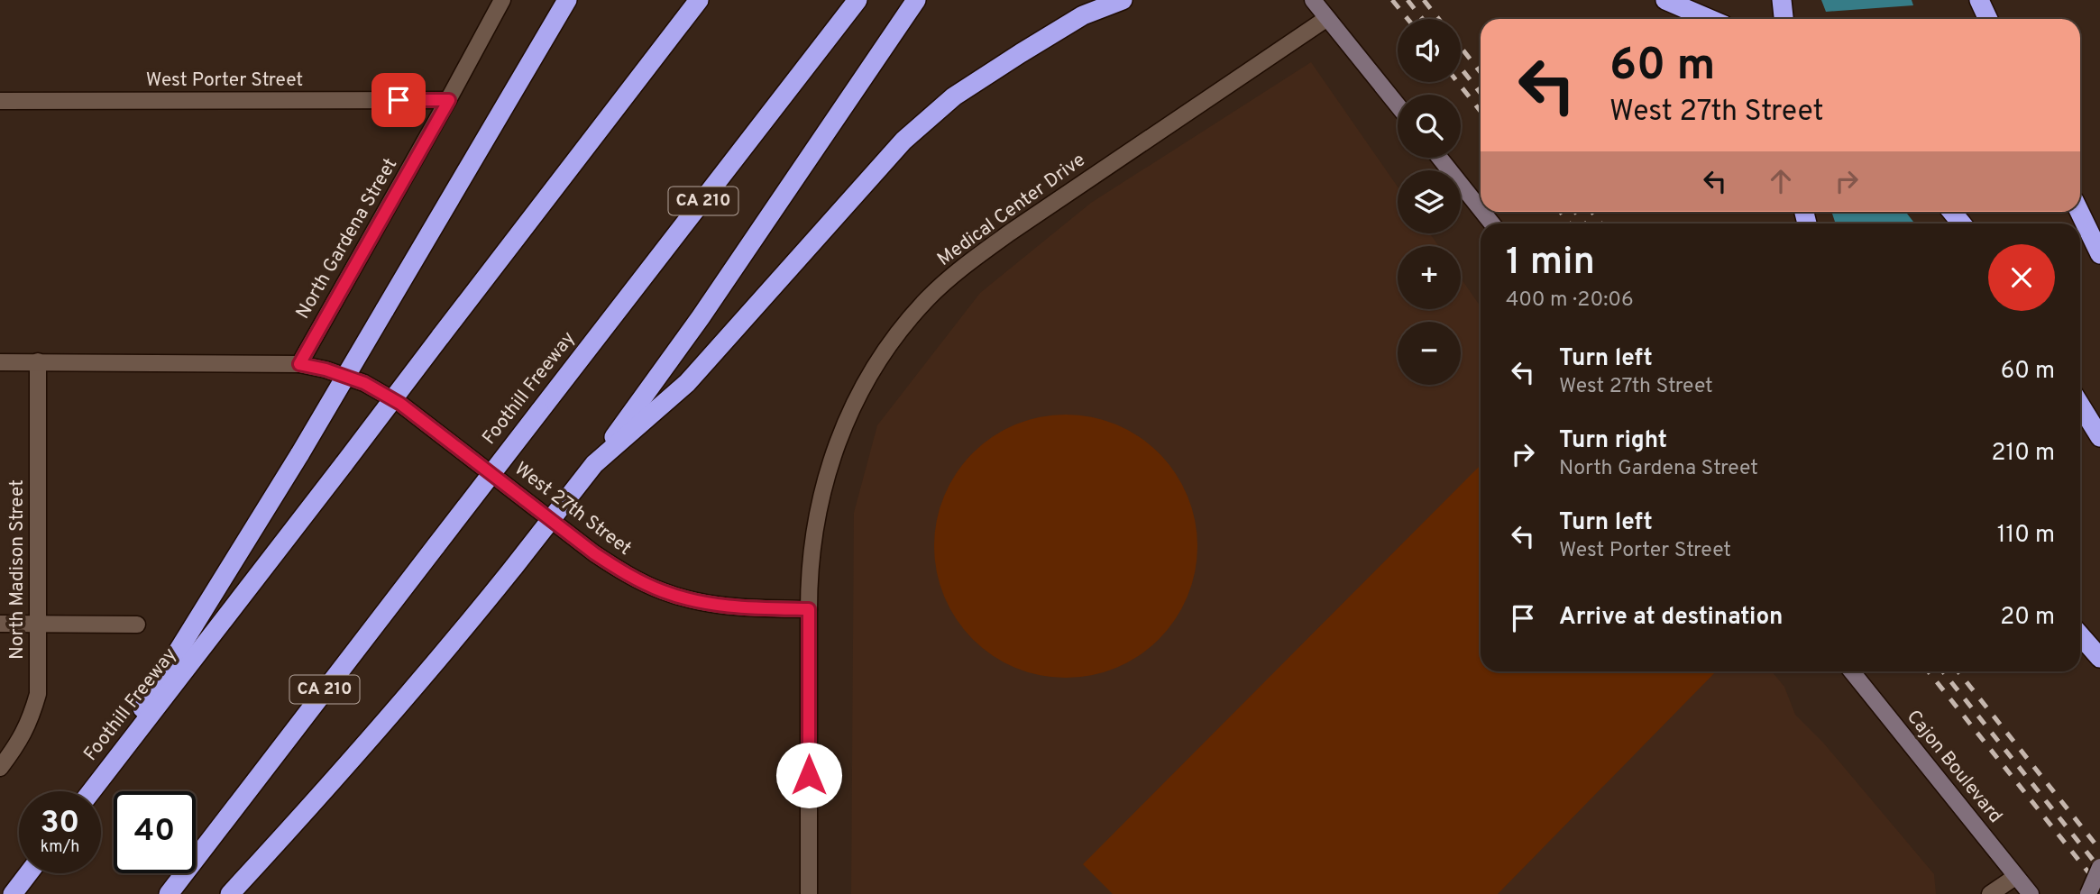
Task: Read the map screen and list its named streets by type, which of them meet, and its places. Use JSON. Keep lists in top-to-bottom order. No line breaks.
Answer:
{"streets":{"highway":["CA 210","Foothill Freeway"],"main road":["Cajon Boulevard"],"street":["West Porter Street","Medical Center Drive","North Gardena Street","West 27th Street","North Madison Street"]},"crossings":[["West Porter Street","North Gardena Street"],["Medical Center Drive","West 27th Street"],["North Gardena Street","West 27th Street"],["West 27th Street","North Madison Street"]],"page":{"map_buttons":["+","−"],"turn":["60 m","West 27th Street"],"heading":["1 min","400 m · 20:06"],"list":[{"name":"Turn left","note":"West 27th Street","value":"60 m"},{"name":"Turn right","note":"North Gardena Street","value":"210 m"},{"name":"Turn left","note":"West Porter Street","value":"110 m"},{"name":"Arrive at destination","value":"20 m"}],"speed":"30 km/h","limit":"40"}}
